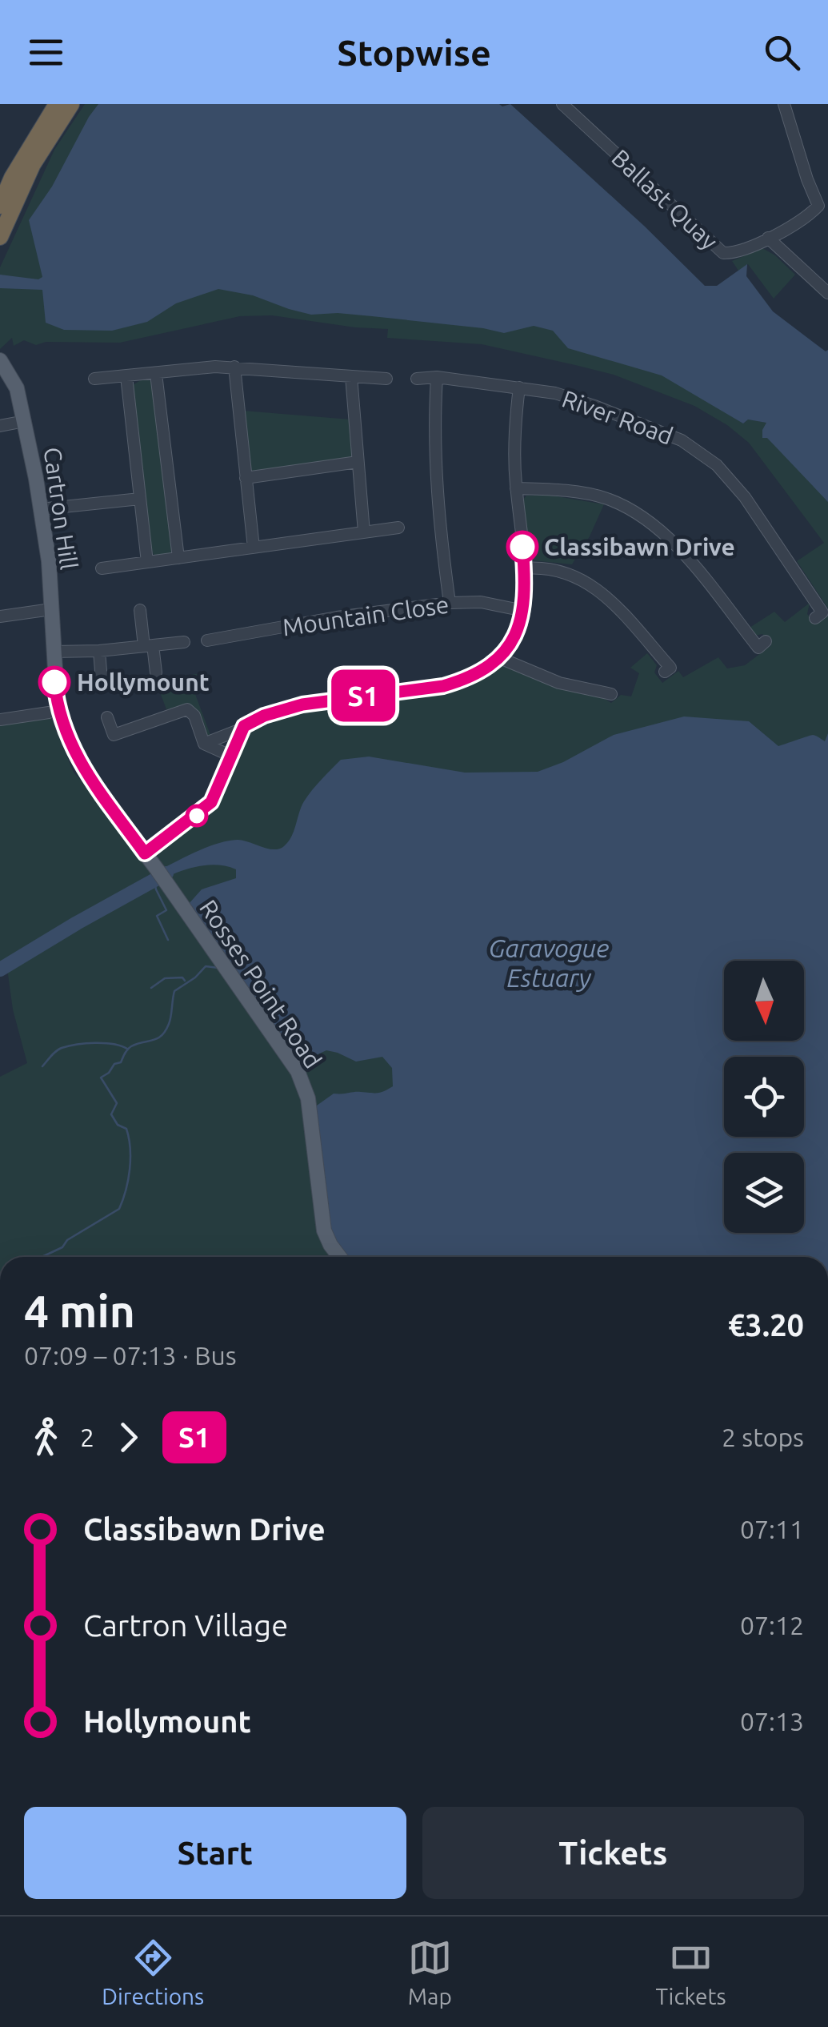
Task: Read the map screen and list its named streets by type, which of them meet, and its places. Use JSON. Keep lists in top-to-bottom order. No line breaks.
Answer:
{"streets":{"main road":["Cartron Hill","Rosses Point Road"],"street":["Ballast Quay","River Road","Mountain Close"]},"crossings":[["Cartron Hill","Rosses Point Road"]],"water":["Garavogue Estuary"],"places":["Classibawn Drive","Hollymount"],"lines":["bus line S1"],"north":"bottom","page":{"header":"Stopwise","on_map":"S1","heading":["4 min","07:09 – 07:13 · Bus","€3.20"],"legs":["2","S1","2 stops"],"list":[{"name":"Classibawn Drive","value":"07:11"},{"name":"Cartron Village","value":"07:12"},{"name":"Hollymount","value":"07:13"}],"buttons":["Start","Tickets"],"tabs":["Directions","Map","Tickets"]}}
